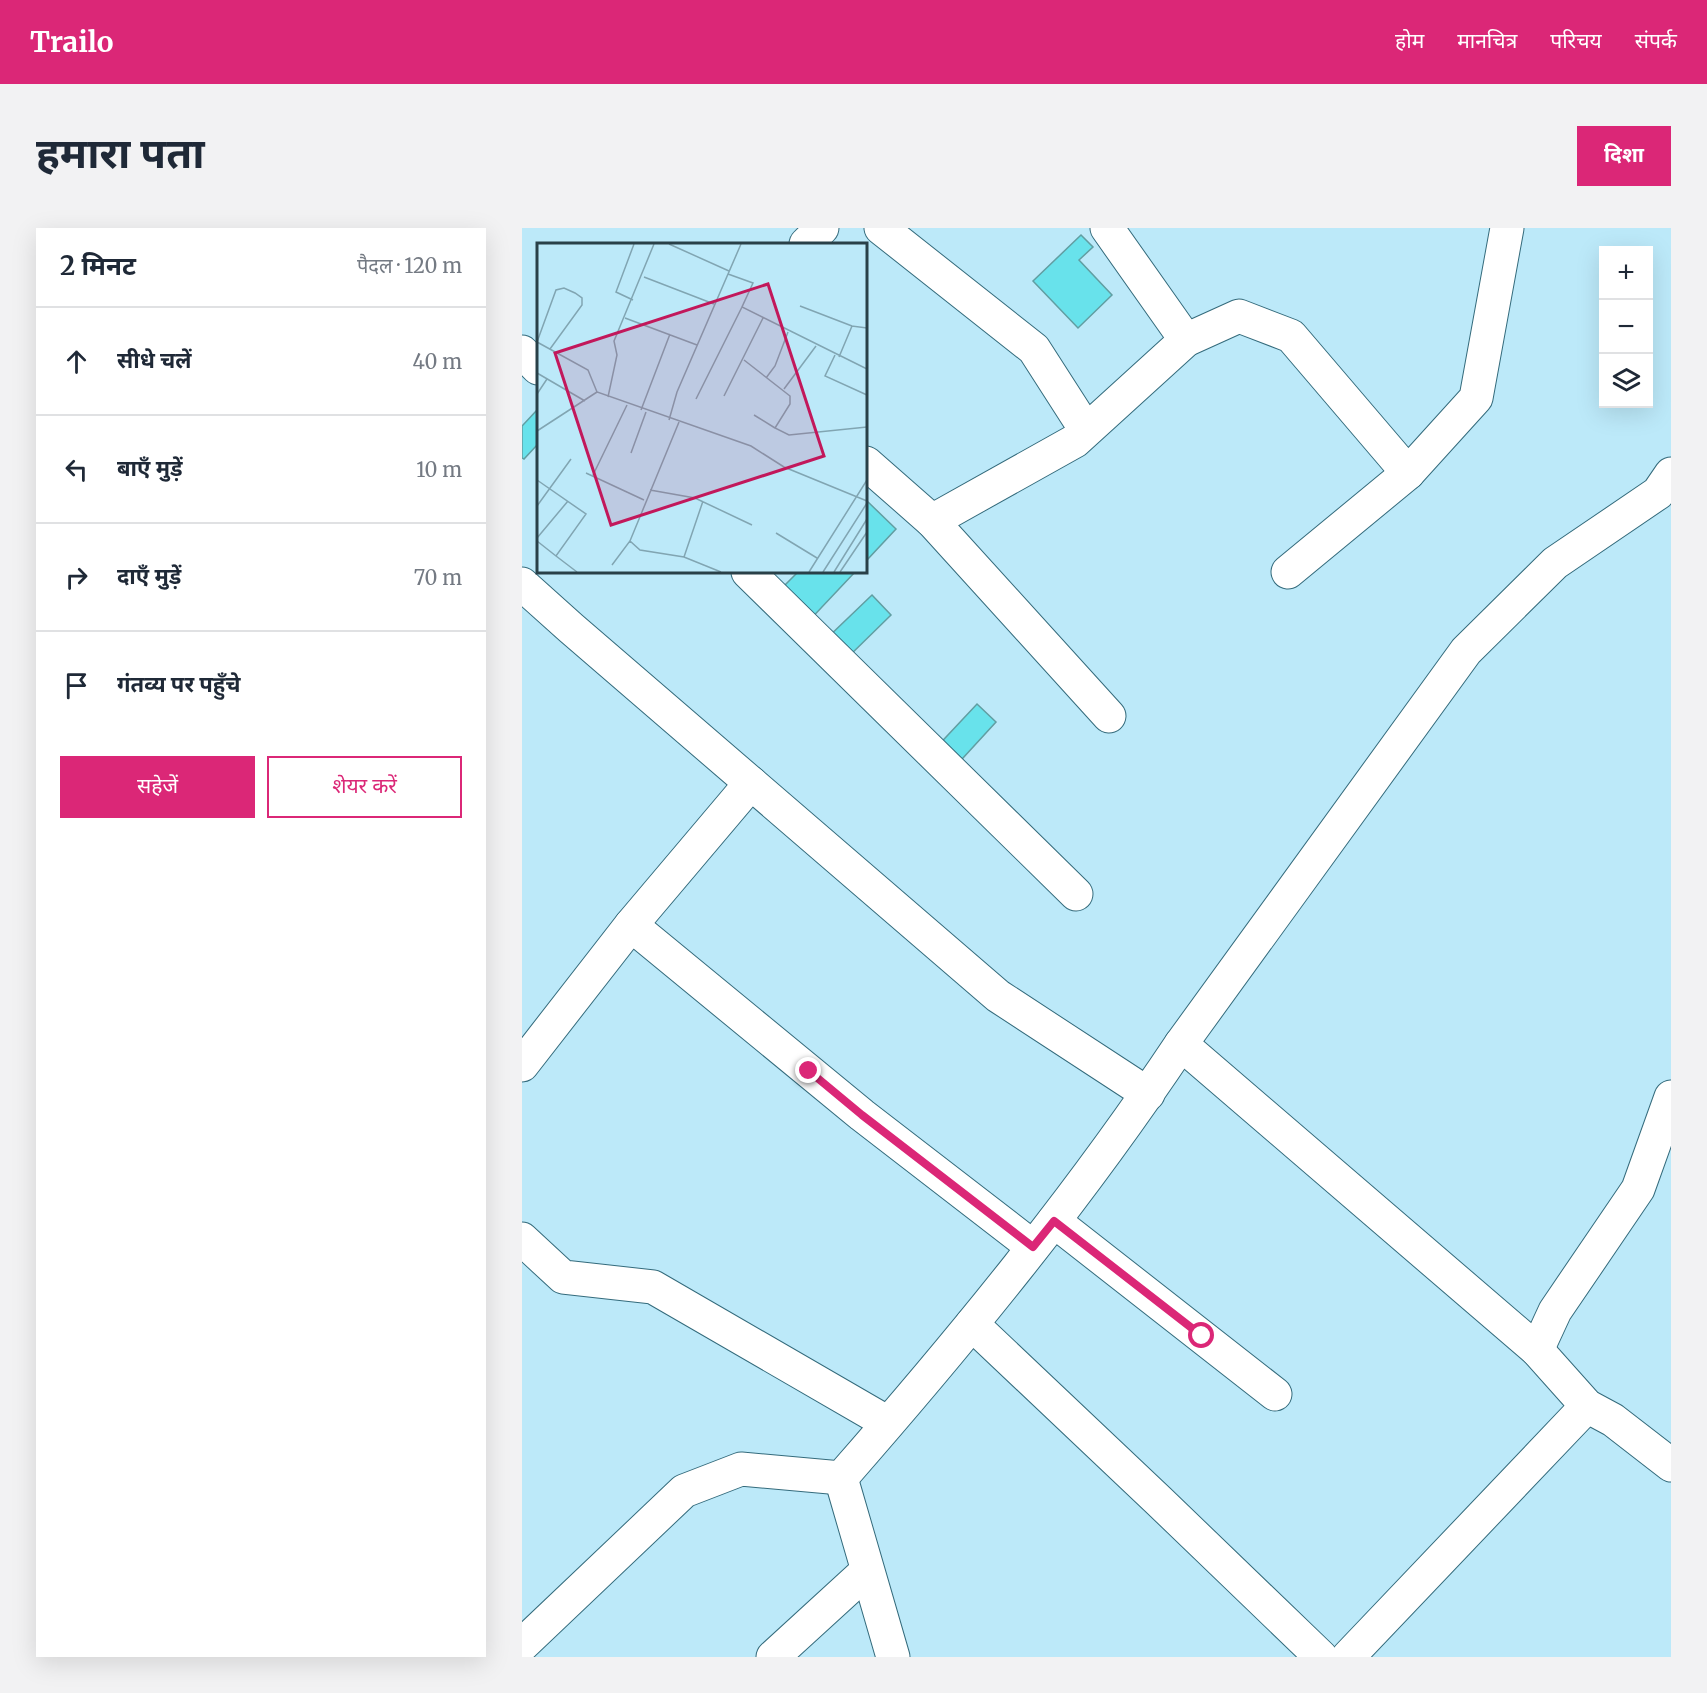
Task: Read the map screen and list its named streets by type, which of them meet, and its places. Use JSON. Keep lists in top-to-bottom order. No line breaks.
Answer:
{"page":{"header":"Trailo","nav":["होम","मानचित्र","परिचय","संपर्क"],"buttons":["दिशा",["सहेजें","शेयर करें"]],"title":"हमारा पता","heading":["2 मिनट","पैदल · 120 m"],"map_buttons":["+","−"],"list":[["सीधे चलें","40 m"],["बाएँ मुड़ें","10 m"],["दाएँ मुड़ें","70 m"],"गंतव्य पर पहुँचे"]}}
